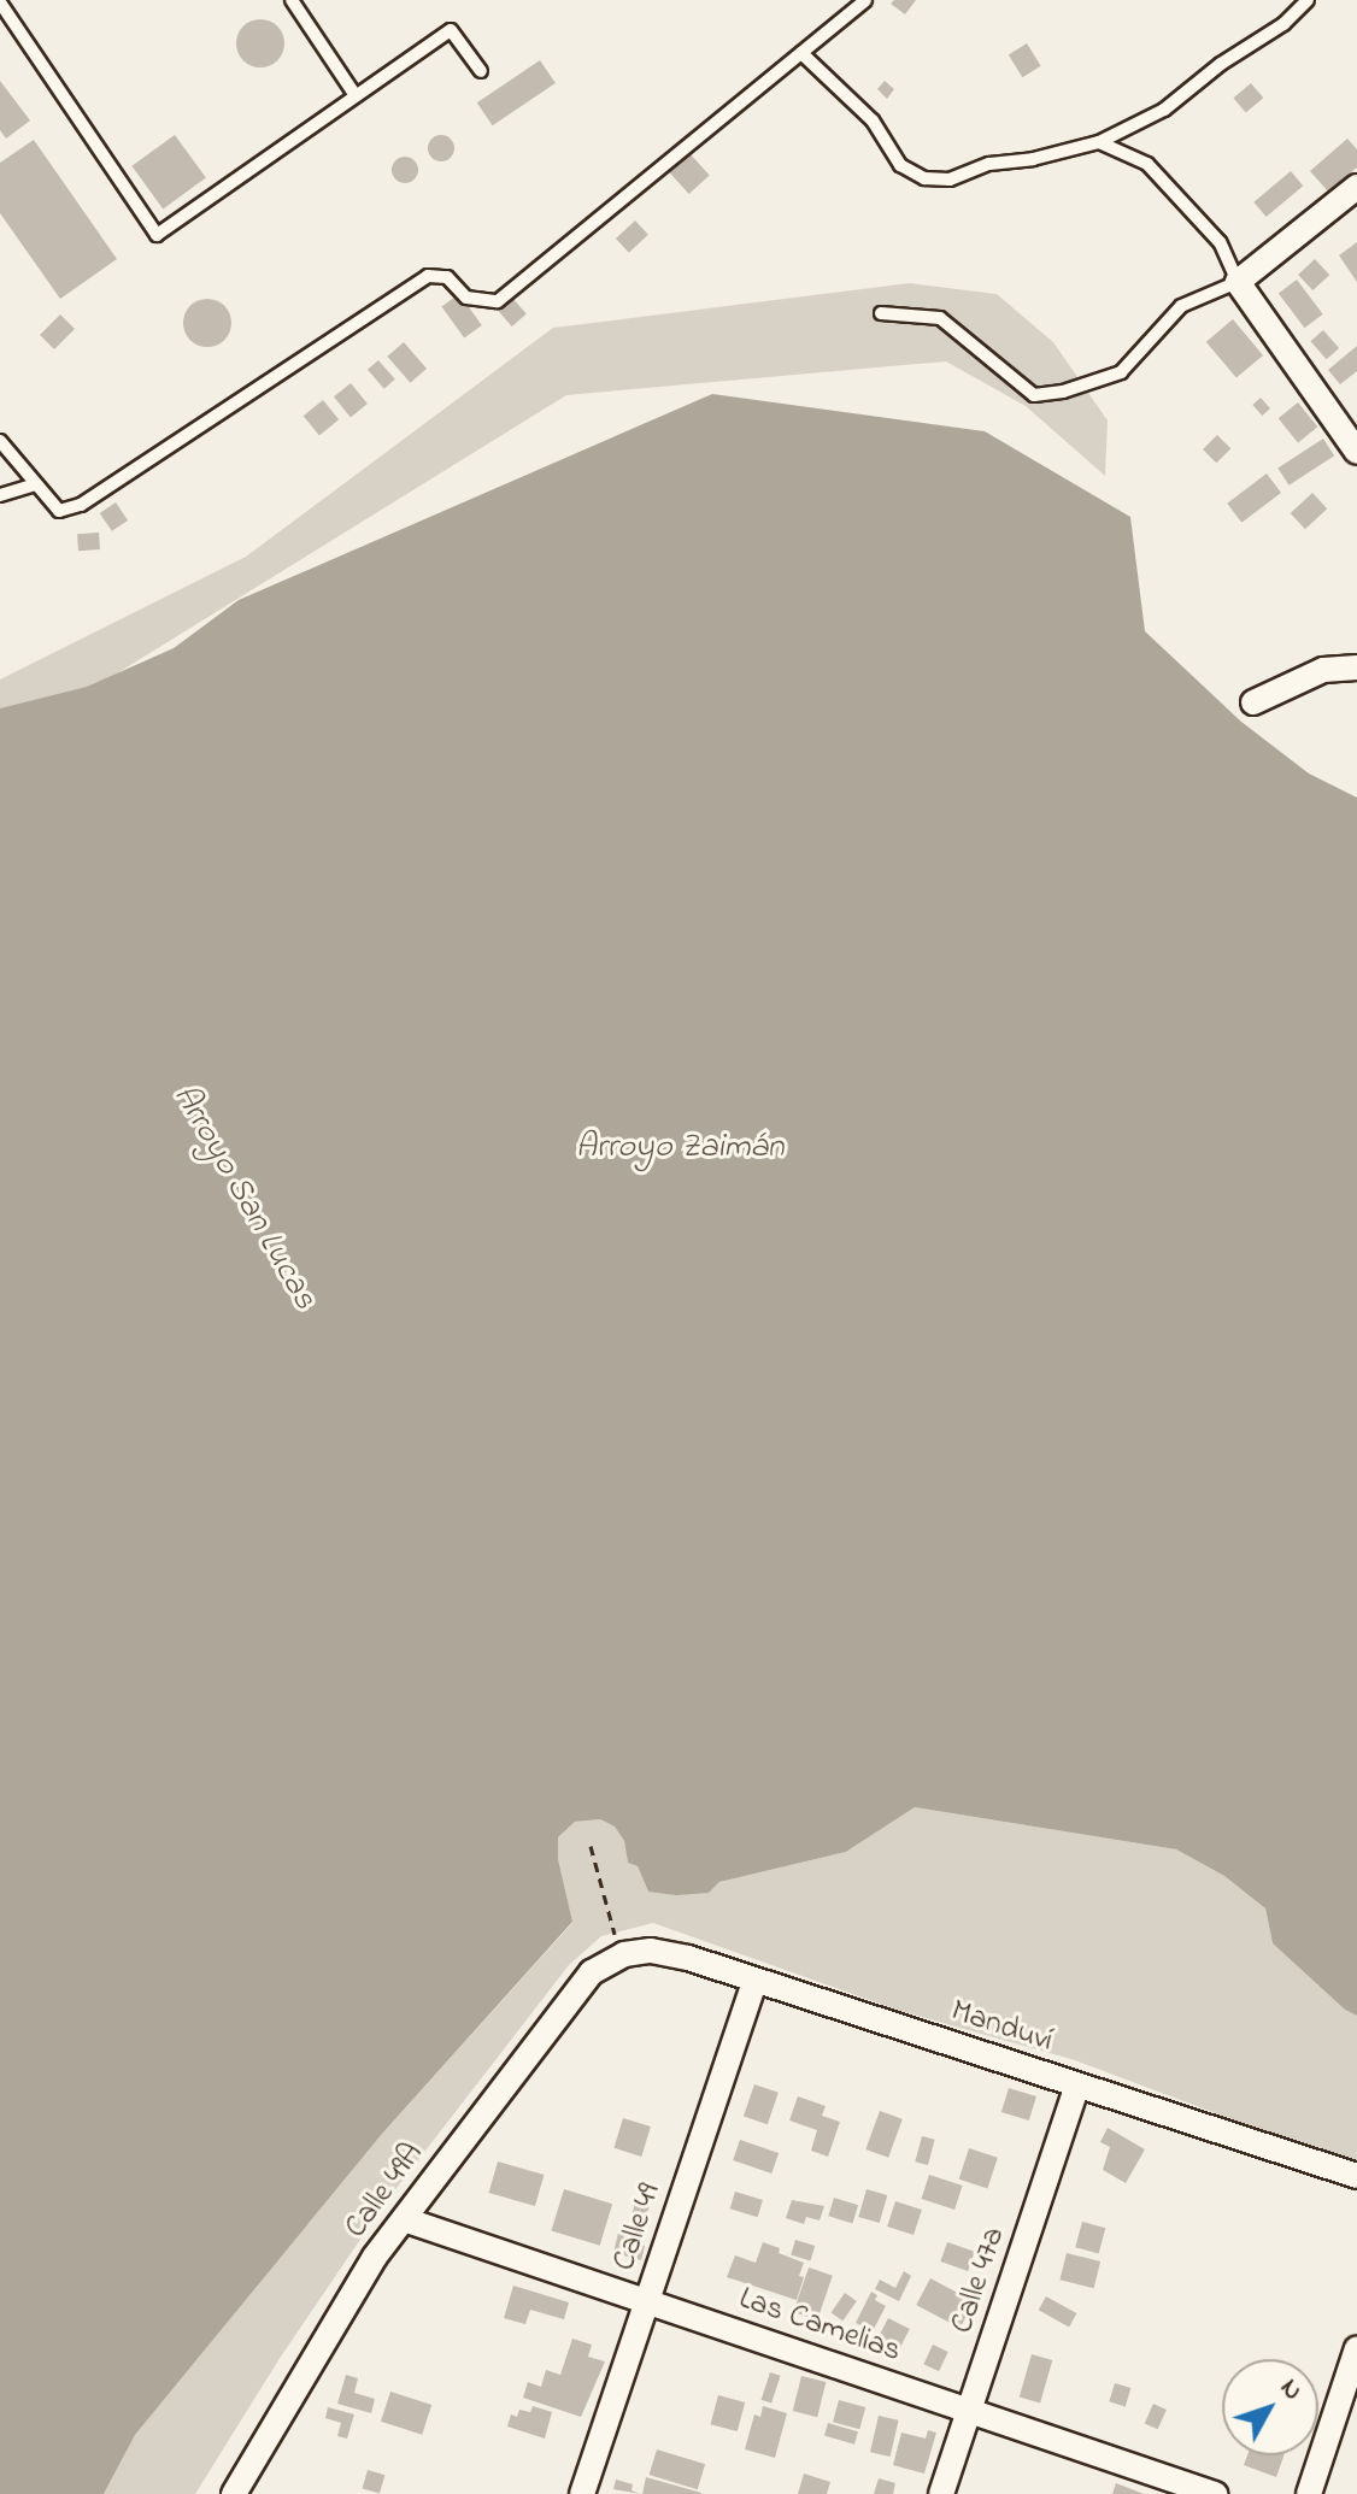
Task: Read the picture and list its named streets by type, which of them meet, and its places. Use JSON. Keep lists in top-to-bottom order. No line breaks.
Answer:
{"streets":{"street":["Manduví","Calle 49A","Calle 49","Calle 47a","Las Camelias"]},"crossings":[["Manduví","Calle 49A"],["Manduví","Calle 49"],["Manduví","Calle 47a"],["Calle 49A","Las Camelias"],["Calle 49","Las Camelias"],["Calle 47a","Las Camelias"]],"water":["Arroyo Zaimán","Arroyo San Lucas"],"north":"top right"}
